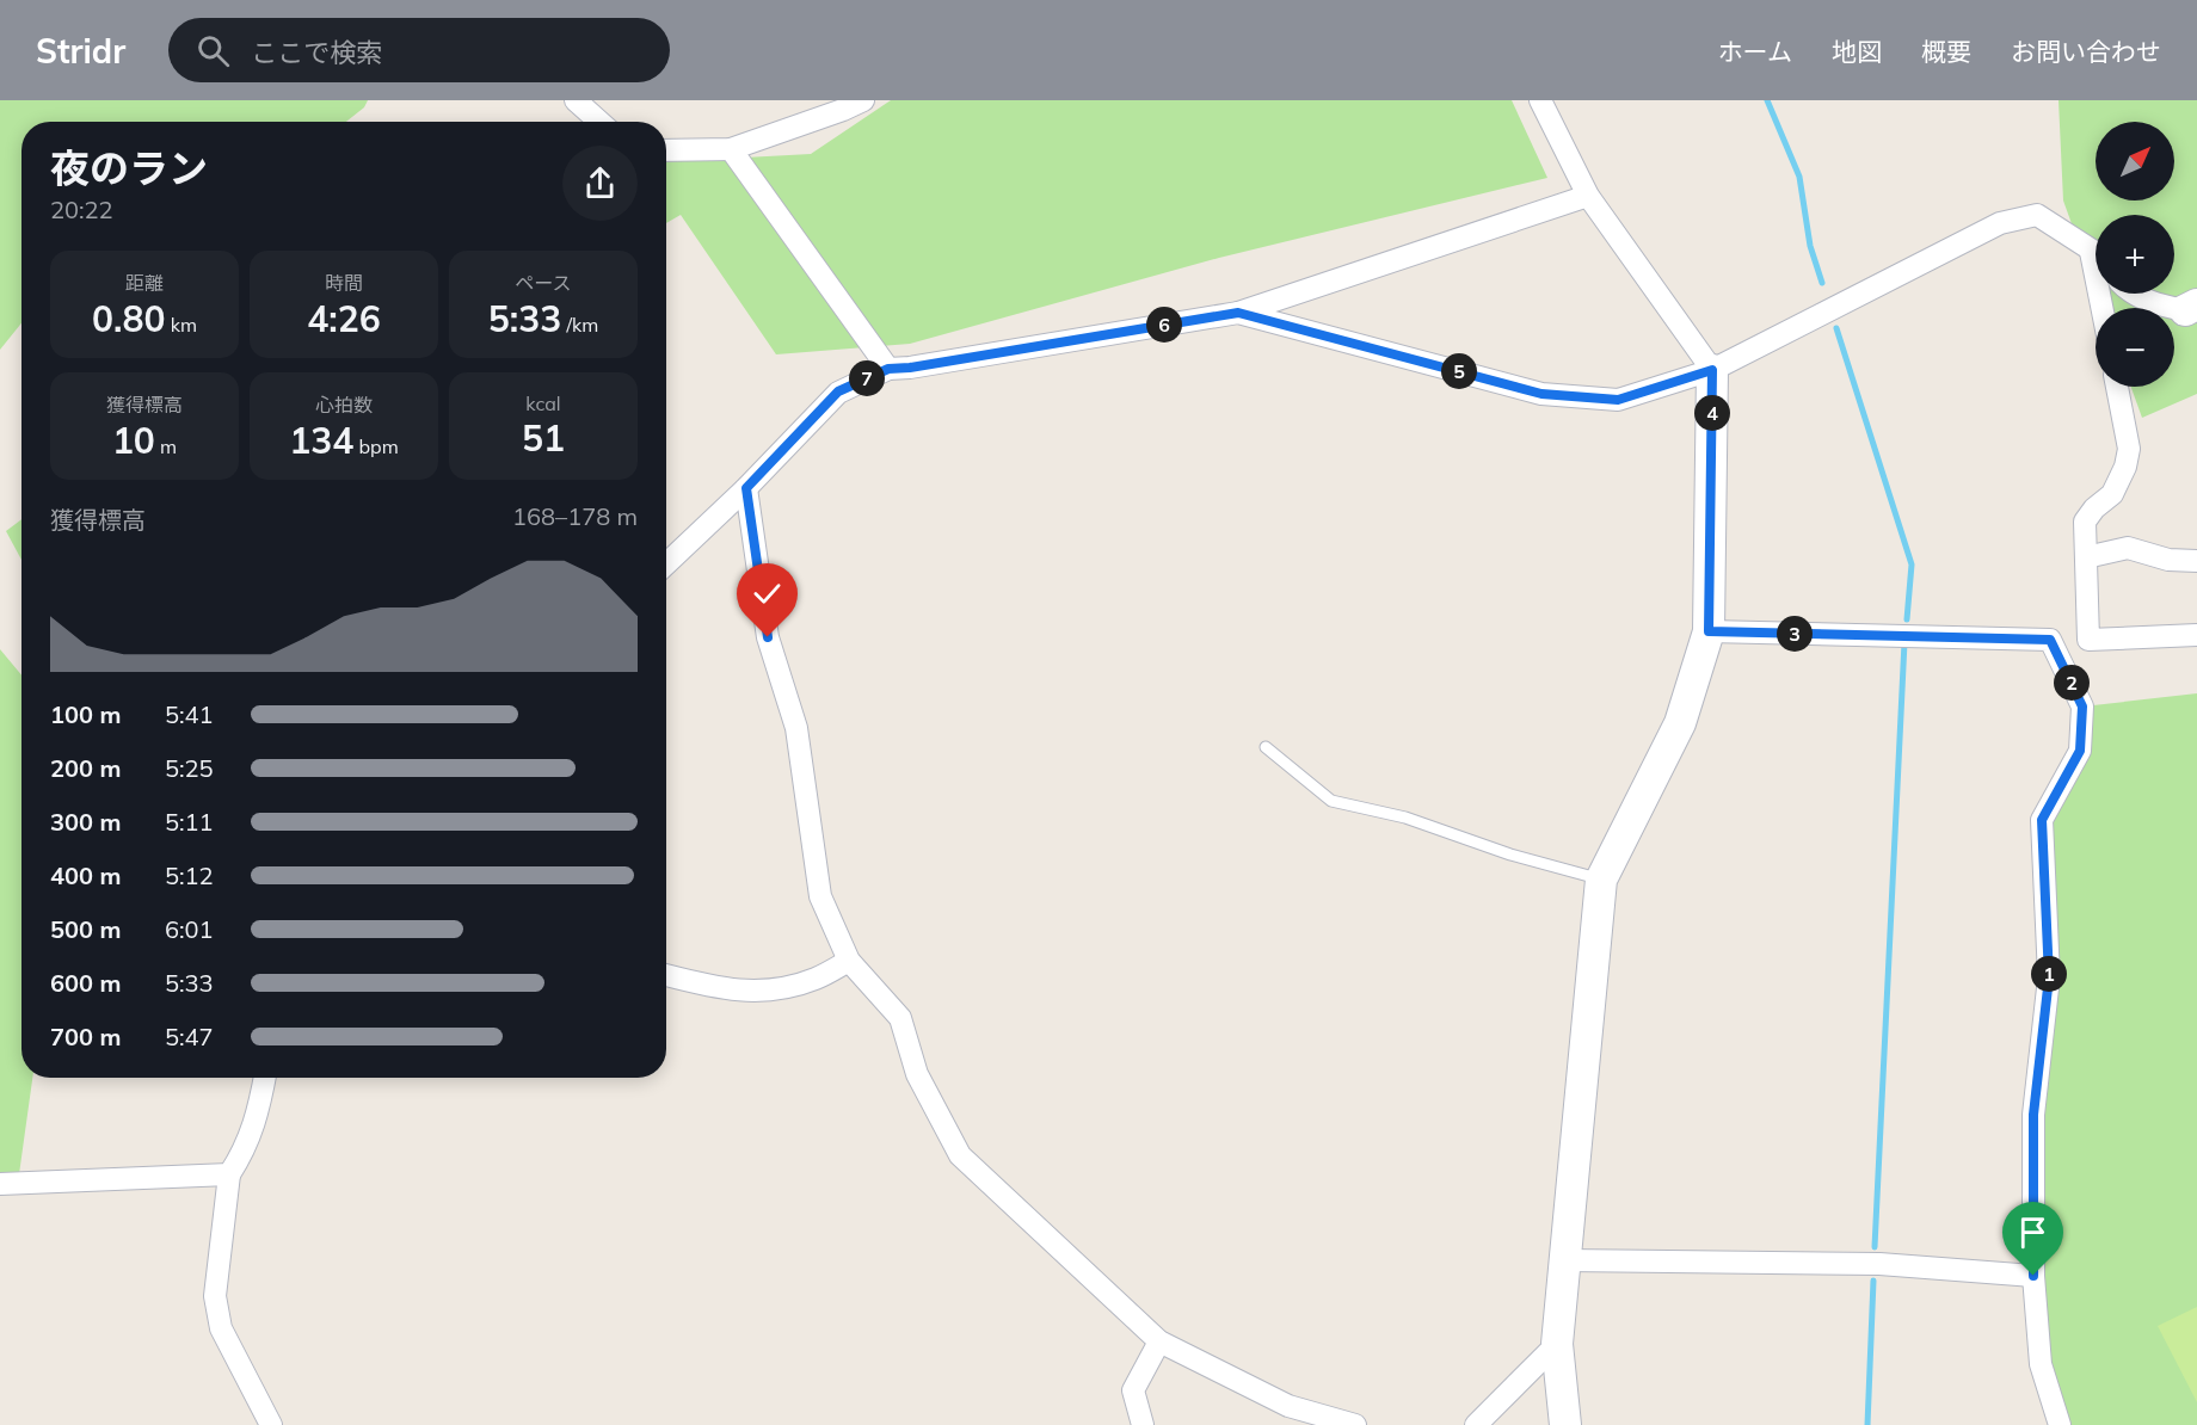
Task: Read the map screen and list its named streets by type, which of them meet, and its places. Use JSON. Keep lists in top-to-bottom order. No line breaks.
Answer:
{"north":"top right","page":{"header":"Stridr","search":"ここで検索","nav":["ホーム","地図","概要","お問い合わせ"],"map_buttons":["+","−"],"heading":["夜のラン","20:22"],"stats":[["距離","0.80 km"],["時間","4:26"],["ペース","5:33 /km"],["獲得標高","10 m"],["心拍数","134 bpm"],["kcal","51"]],"pins":["6","5","7","4","3","2","1"],"chart":["獲得標高","168–178 m"],"list":[{"name":"100 m","note":"5:41"},{"name":"200 m","note":"5:25"},{"name":"300 m","note":"5:11"},{"name":"400 m","note":"5:12"},{"name":"500 m","note":"6:01"},{"name":"600 m","note":"5:33"},{"name":"700 m","note":"5:47"}]}}
